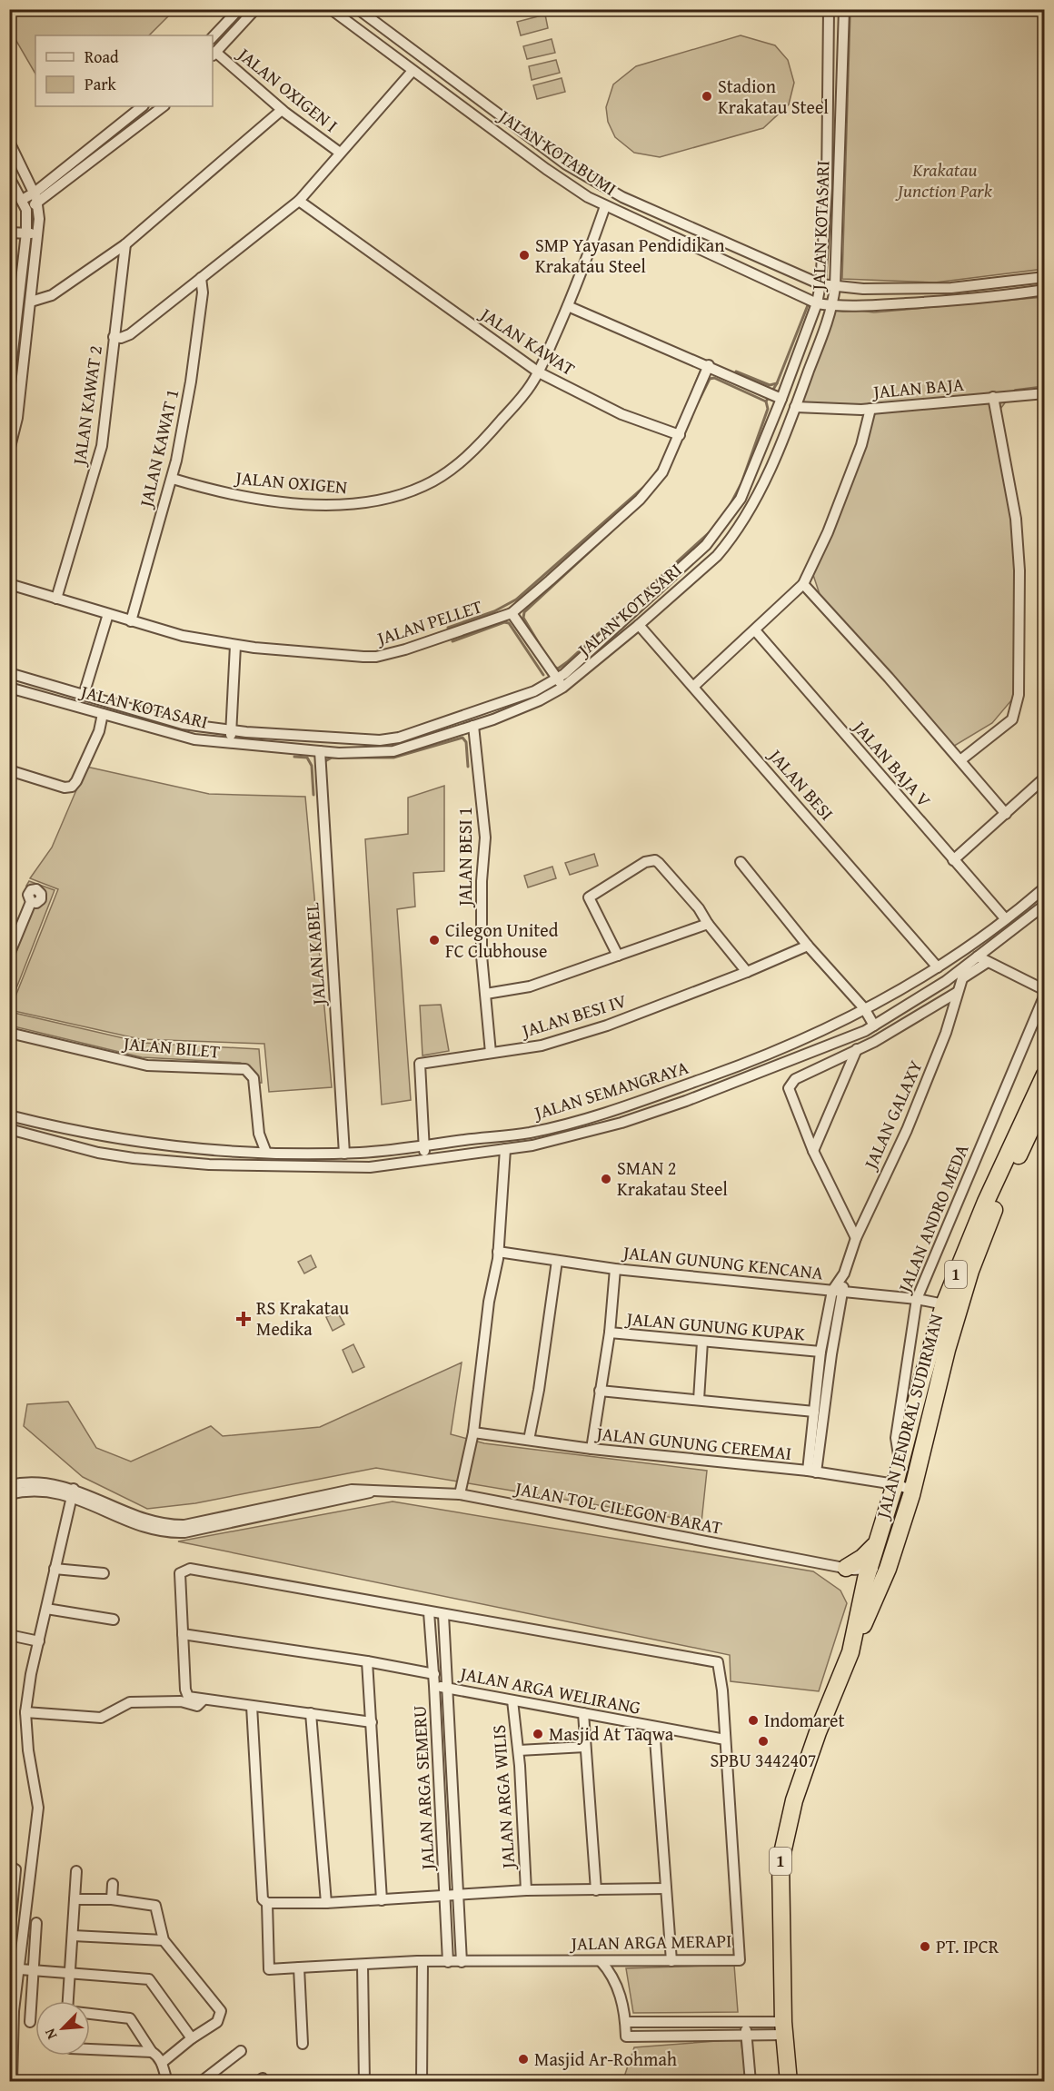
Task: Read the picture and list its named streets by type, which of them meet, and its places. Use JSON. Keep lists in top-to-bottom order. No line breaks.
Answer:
{"streets":{"highway":["1","JALAN JENDRAL SUDIRMAN"],"street":["JALAN OXIGEN I","JALAN KOTABUMI","JALAN KOTASARI","JALAN KAWAT","JALAN BAJA","JALAN KAWAT 2","JALAN KAWAT 1","JALAN OXIGEN","JALAN PELLET","JALAN BAJA V","JALAN BESI","JALAN BESI 1","JALAN KABEL","JALAN BESI IV","JALAN BILET","JALAN SEMANGRAYA","JALAN GALAXY","JALAN ANDRO MEDA","JALAN GUNUNG KENCANA","JALAN GUNUNG KUPAK","JALAN GUNUNG CEREMAI","JALAN TOL CILEGON BARAT","JALAN ARGA WELIRANG","JALAN ARGA SEMERU","JALAN ARGA WILIS","JALAN ARGA MERAPI"]},"crossings":[["JALAN KOTABUMI","JALAN KOTASARI"],["JALAN KOTABUMI","JALAN OXIGEN"],["JALAN KOTASARI","JALAN BAJA"],["JALAN KOTASARI","JALAN BESI"],["JALAN KOTASARI","JALAN BESI 1"],["JALAN KOTASARI","JALAN KABEL"],["JALAN KAWAT","JALAN OXIGEN"],["JALAN KAWAT","JALAN PELLET"],["JALAN KAWAT 2","JALAN PELLET"],["JALAN KAWAT 1","JALAN OXIGEN"],["JALAN KAWAT 1","JALAN PELLET"],["JALAN BAJA V","JALAN SEMANGRAYA"],["JALAN BESI","JALAN SEMANGRAYA"],["JALAN BESI 1","JALAN BESI IV"],["JALAN KABEL","JALAN SEMANGRAYA"],["JALAN BESI IV","JALAN SEMANGRAYA"],["JALAN BILET","JALAN SEMANGRAYA"],["JALAN SEMANGRAYA","JALAN GALAXY"],["JALAN GALAXY","JALAN GUNUNG KENCANA"],["JALAN GALAXY","JALAN GUNUNG KUPAK"],["JALAN GALAXY","JALAN GUNUNG CEREMAI"],["JALAN ANDRO MEDA","JALAN GUNUNG KENCANA"],["JALAN ANDRO MEDA","1"],["JALAN GUNUNG KENCANA","1"],["1","JALAN JENDRAL SUDIRMAN"],["1","JALAN GUNUNG CEREMAI"],["1","JALAN TOL CILEGON BARAT"],["JALAN JENDRAL SUDIRMAN","JALAN GUNUNG CEREMAI"],["JALAN JENDRAL SUDIRMAN","JALAN TOL CILEGON BARAT"],["JALAN ARGA WELIRANG","JALAN ARGA SEMERU"],["JALAN ARGA WELIRANG","JALAN ARGA WILIS"],["JALAN ARGA WELIRANG","JALAN ARGA MERAPI"],["JALAN ARGA SEMERU","JALAN ARGA MERAPI"]],"parks":["Krakatau Junction Park"],"places":{"other":["Stadion Krakatau Steel","SMP Yayasan Pendidikan Krakatau Steel","Cilegon United FC Clubhouse","SMAN 2 Krakatau Steel","Indomaret","Masjid At Taqwa","SPBU 3442407","PT. IPCR","Masjid Ar-Rohmah"],"health":["RS Krakatau Medika"]},"legend":["Road","Park"],"north":"bottom left"}
